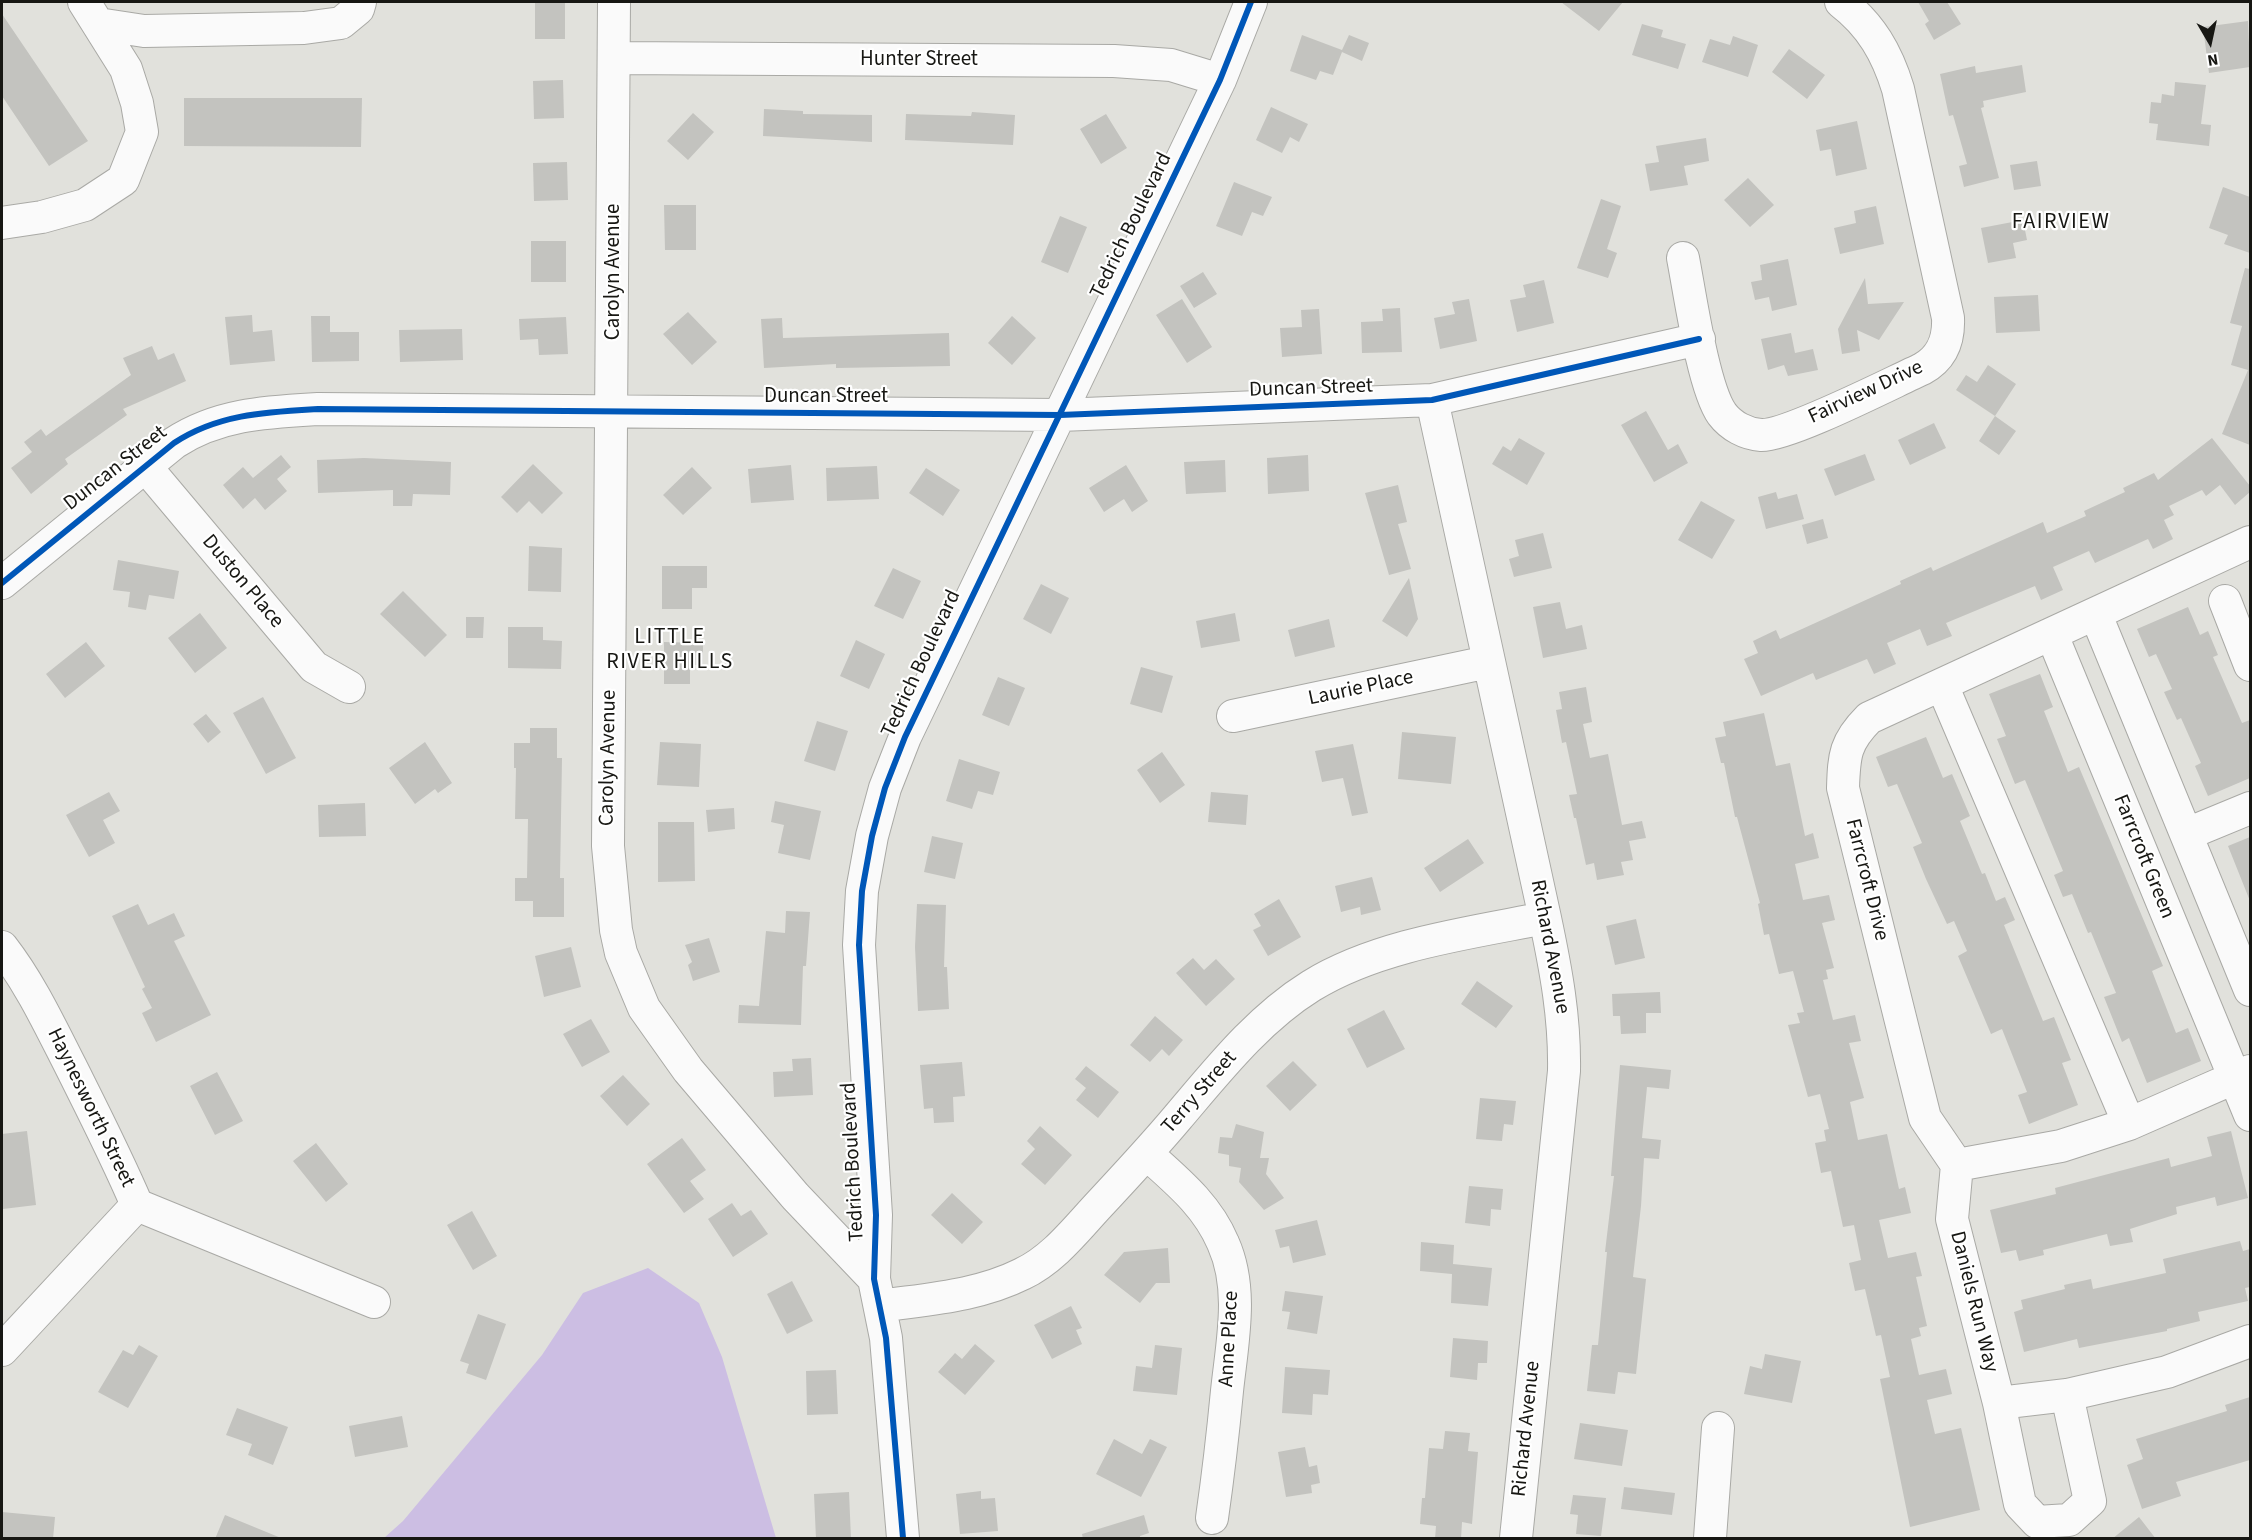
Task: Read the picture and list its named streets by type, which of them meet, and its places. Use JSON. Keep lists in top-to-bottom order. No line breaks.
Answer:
{"streets":{"street":["Hunter Street","Tedrich Boulevard","Carolyn Avenue","Duncan Street","Fairview Drive","Duston Place","Laurie Place","Farrcroft Green","Farrcroft Drive","Richard Avenue","Terry Street","Haynesworth Street","Daniels Run Way","Anne Place"]},"crossings":[["Hunter Street","Tedrich Boulevard"],["Hunter Street","Carolyn Avenue"],["Tedrich Boulevard","Carolyn Avenue"],["Tedrich Boulevard","Duncan Street"],["Tedrich Boulevard","Terry Street"],["Carolyn Avenue","Duncan Street"],["Carolyn Avenue","Terry Street"],["Duncan Street","Fairview Drive"],["Duncan Street","Duston Place"],["Duncan Street","Richard Avenue"],["Laurie Place","Richard Avenue"],["Farrcroft Green","Farrcroft Drive"],["Farrcroft Drive","Daniels Run Way"],["Richard Avenue","Terry Street"],["Terry Street","Anne Place"]],"districts":["FAIRVIEW","LITTLE RIVER HILLS"],"north":"bottom"}
